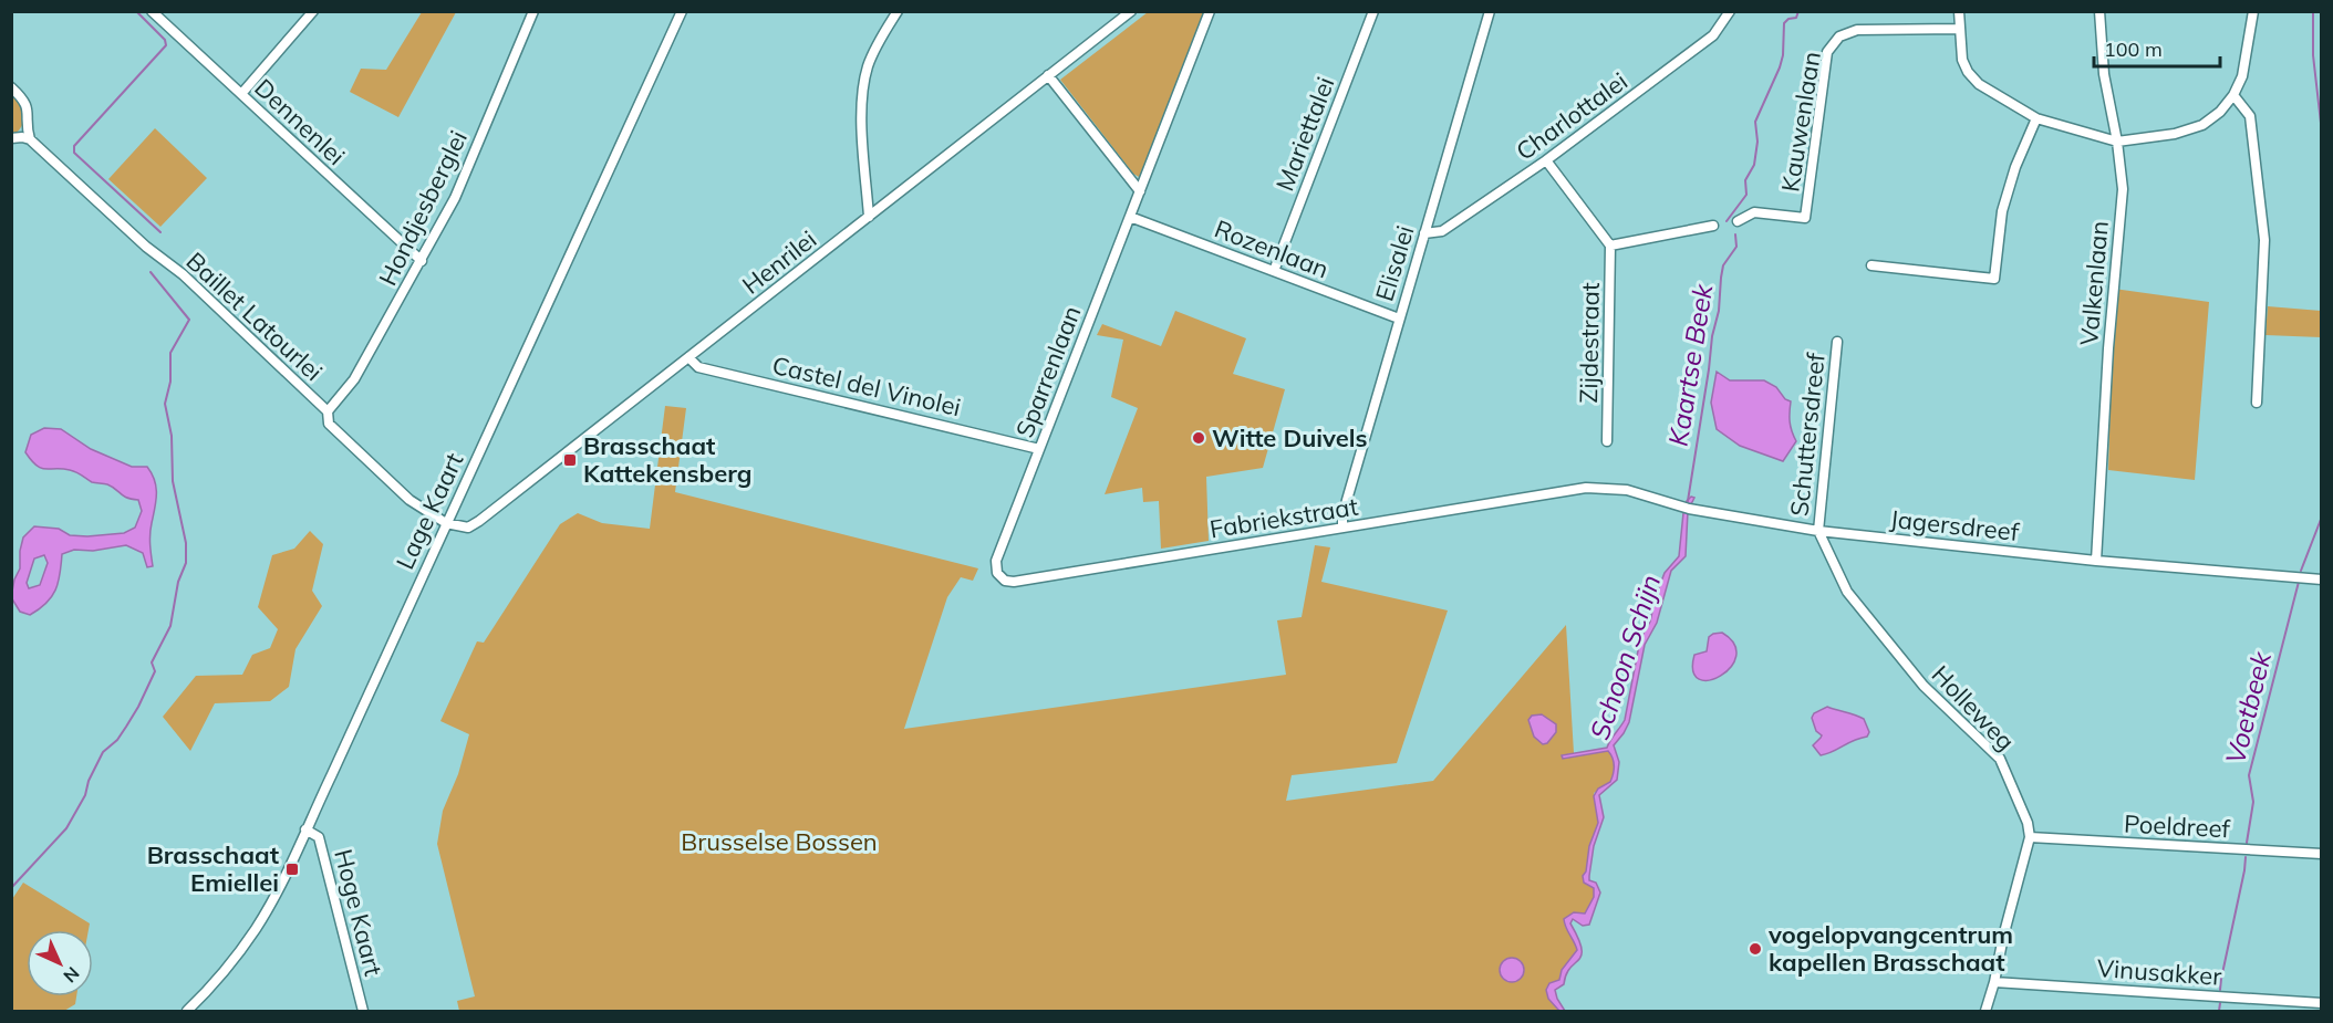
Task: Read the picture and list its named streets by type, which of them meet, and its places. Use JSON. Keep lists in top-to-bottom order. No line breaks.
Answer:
{"streets":{"street":["Charlottalei","Dennenlei","Kauwenlaan","Mariettalei","Hondjesberglei","Rozenlaan","Henrilei","Elisalei","Valkenlaan","Baillet Latourlei","Zijdestraat","Sparrenlaan","Castel del Vinolei","Schuttersdreef","Lage Kaart","Fabriekstraat","Jagersdreef","Holleweg","Poeldreef","Hoge Kaart","Vinusakker"]},"crossings":[["Charlottalei","Elisalei"],["Dennenlei","Hondjesberglei"],["Mariettalei","Rozenlaan"],["Hondjesberglei","Baillet Latourlei"],["Rozenlaan","Elisalei"],["Rozenlaan","Sparrenlaan"],["Henrilei","Baillet Latourlei"],["Henrilei","Castel del Vinolei"],["Henrilei","Lage Kaart"],["Elisalei","Fabriekstraat"],["Valkenlaan","Jagersdreef"],["Baillet Latourlei","Lage Kaart"],["Sparrenlaan","Castel del Vinolei"],["Sparrenlaan","Fabriekstraat"],["Schuttersdreef","Jagersdreef"],["Schuttersdreef","Holleweg"],["Lage Kaart","Hoge Kaart"],["Fabriekstraat","Jagersdreef"],["Jagersdreef","Holleweg"],["Holleweg","Poeldreef"]],"water":["Kaartse Beek","Schoon Schijn","Voetbeek"],"parks":["Brusselse Bossen"],"places":{"other":["Witte Duivels","vogelopvangcentrum kapellen Brasschaat"],"transit":["Brasschaat Kattekensberg","Brasschaat Emiellei"]},"scale_bar":"100 m","north":"bottom right"}
